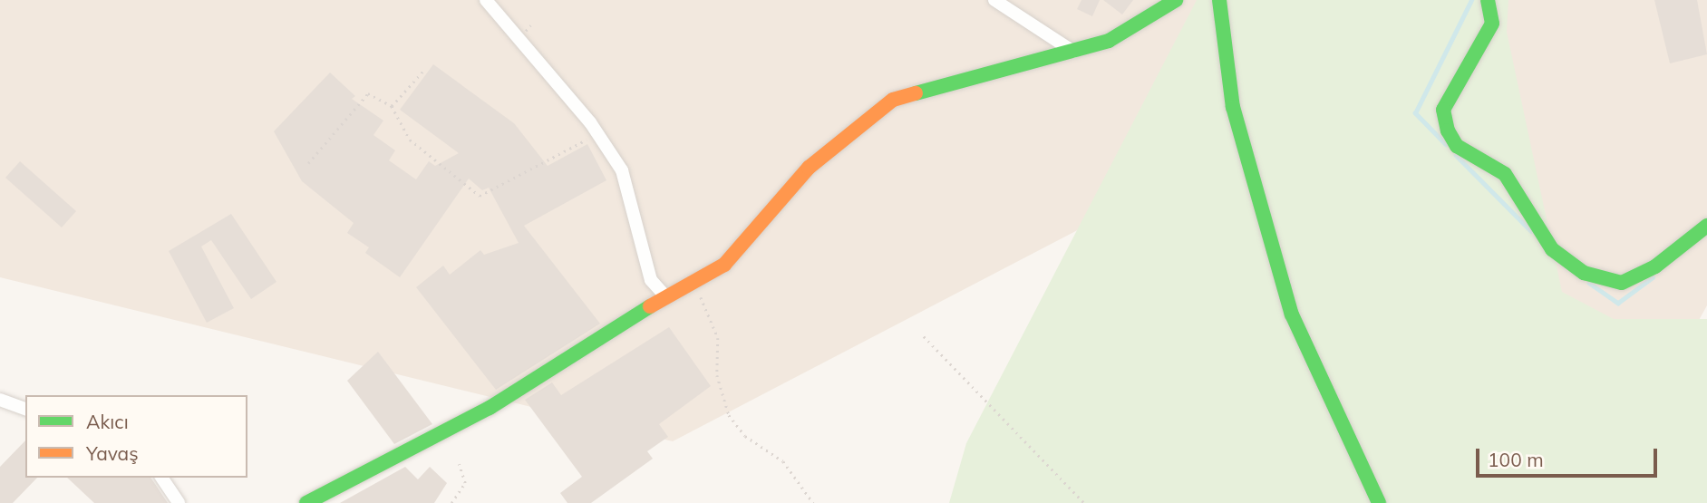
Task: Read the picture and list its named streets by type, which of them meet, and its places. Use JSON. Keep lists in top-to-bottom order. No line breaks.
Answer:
{"legend":["Akıcı","Yavaş"],"scale_bar":"100 m"}
